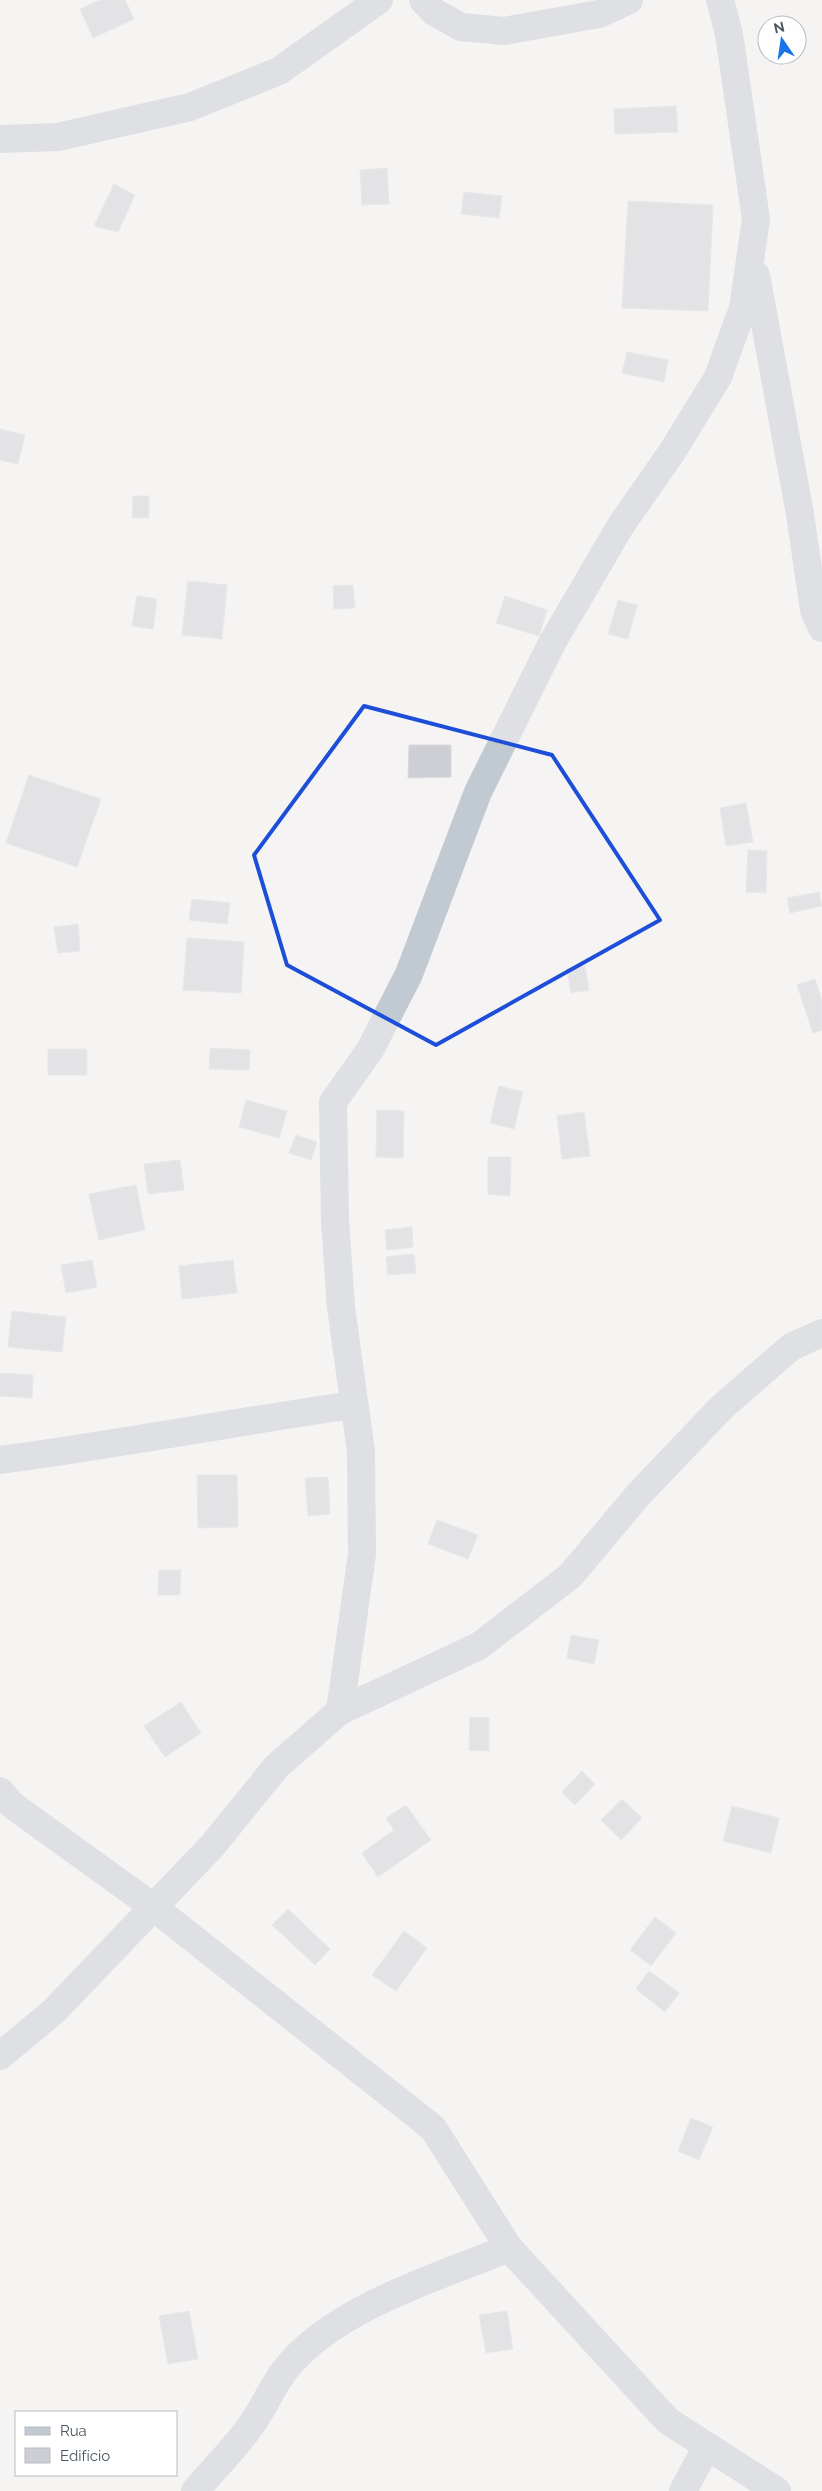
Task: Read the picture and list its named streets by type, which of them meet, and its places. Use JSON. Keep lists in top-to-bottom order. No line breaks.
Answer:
{"legend":["Rua","Edifício"],"north":"top"}
